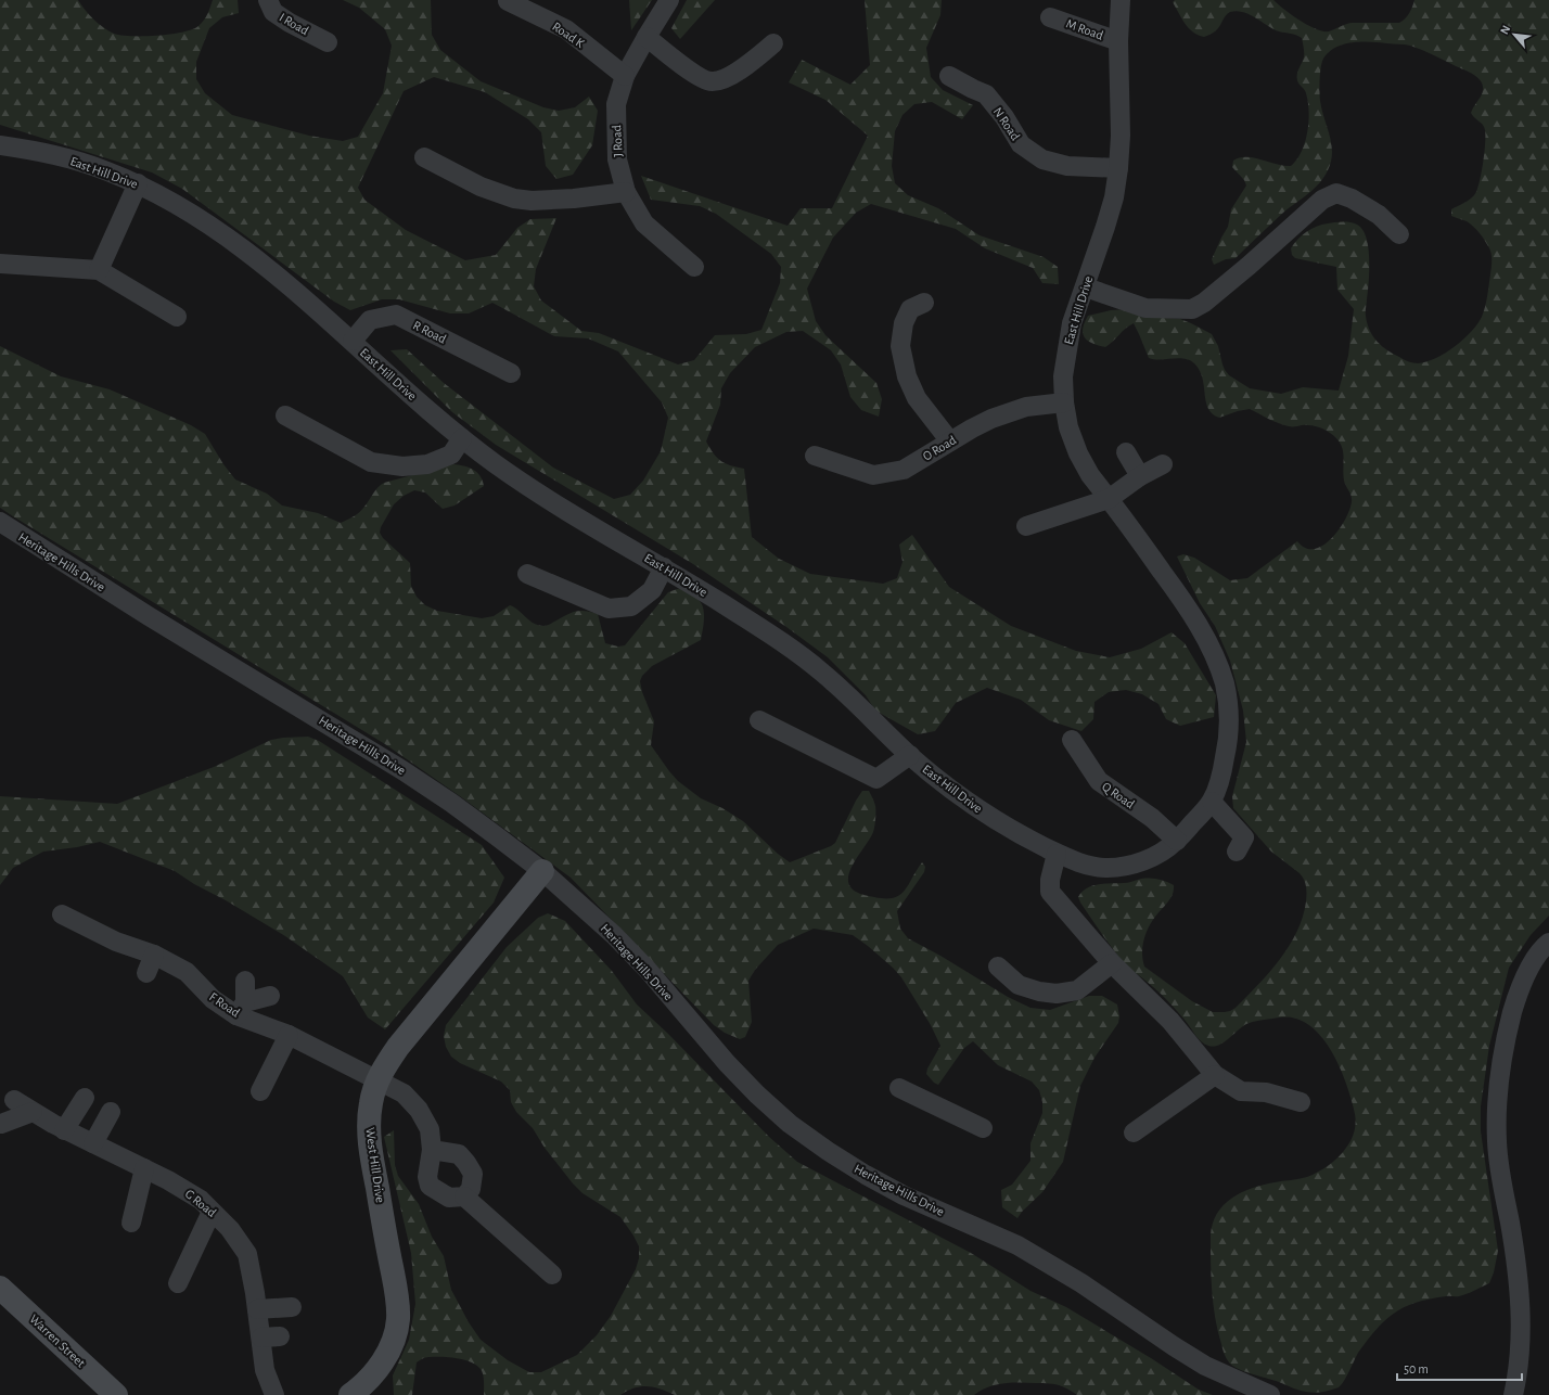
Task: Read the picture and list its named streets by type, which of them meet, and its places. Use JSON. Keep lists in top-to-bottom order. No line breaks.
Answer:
{"streets":{"street":["I Road","M Road","Road K","N Road","J Road","East Hill Drive","R Road","O Road","Heritage Hills Drive","Q Road","F Road","West Hill Drive","G Road","Warren Street"]},"crossings":[["M Road","East Hill Drive"],["Road K","J Road"],["N Road","East Hill Drive"],["East Hill Drive","R Road"],["East Hill Drive","O Road"],["East Hill Drive","Q Road"],["Heritage Hills Drive","West Hill Drive"],["F Road","West Hill Drive"]],"scale_bar":"50 m","north":"top left"}
